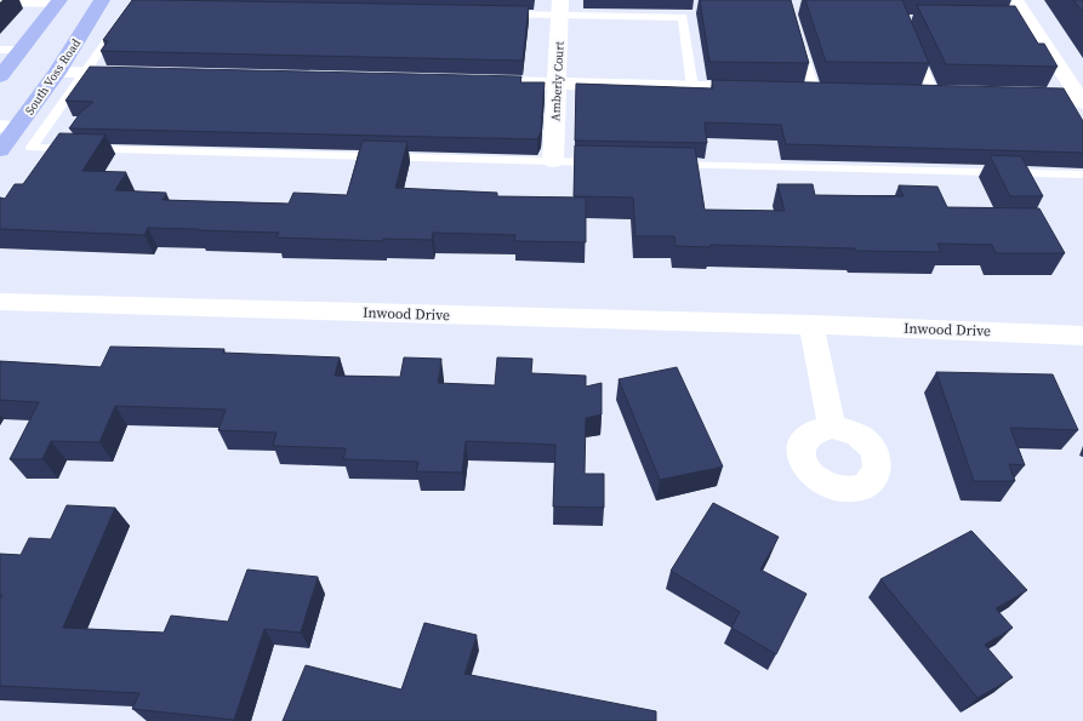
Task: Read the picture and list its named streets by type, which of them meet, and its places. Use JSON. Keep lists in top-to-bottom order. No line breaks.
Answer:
{"streets":{"main road":["South Voss Road"],"street":["Amberly Court","Inwood Drive"]}}
